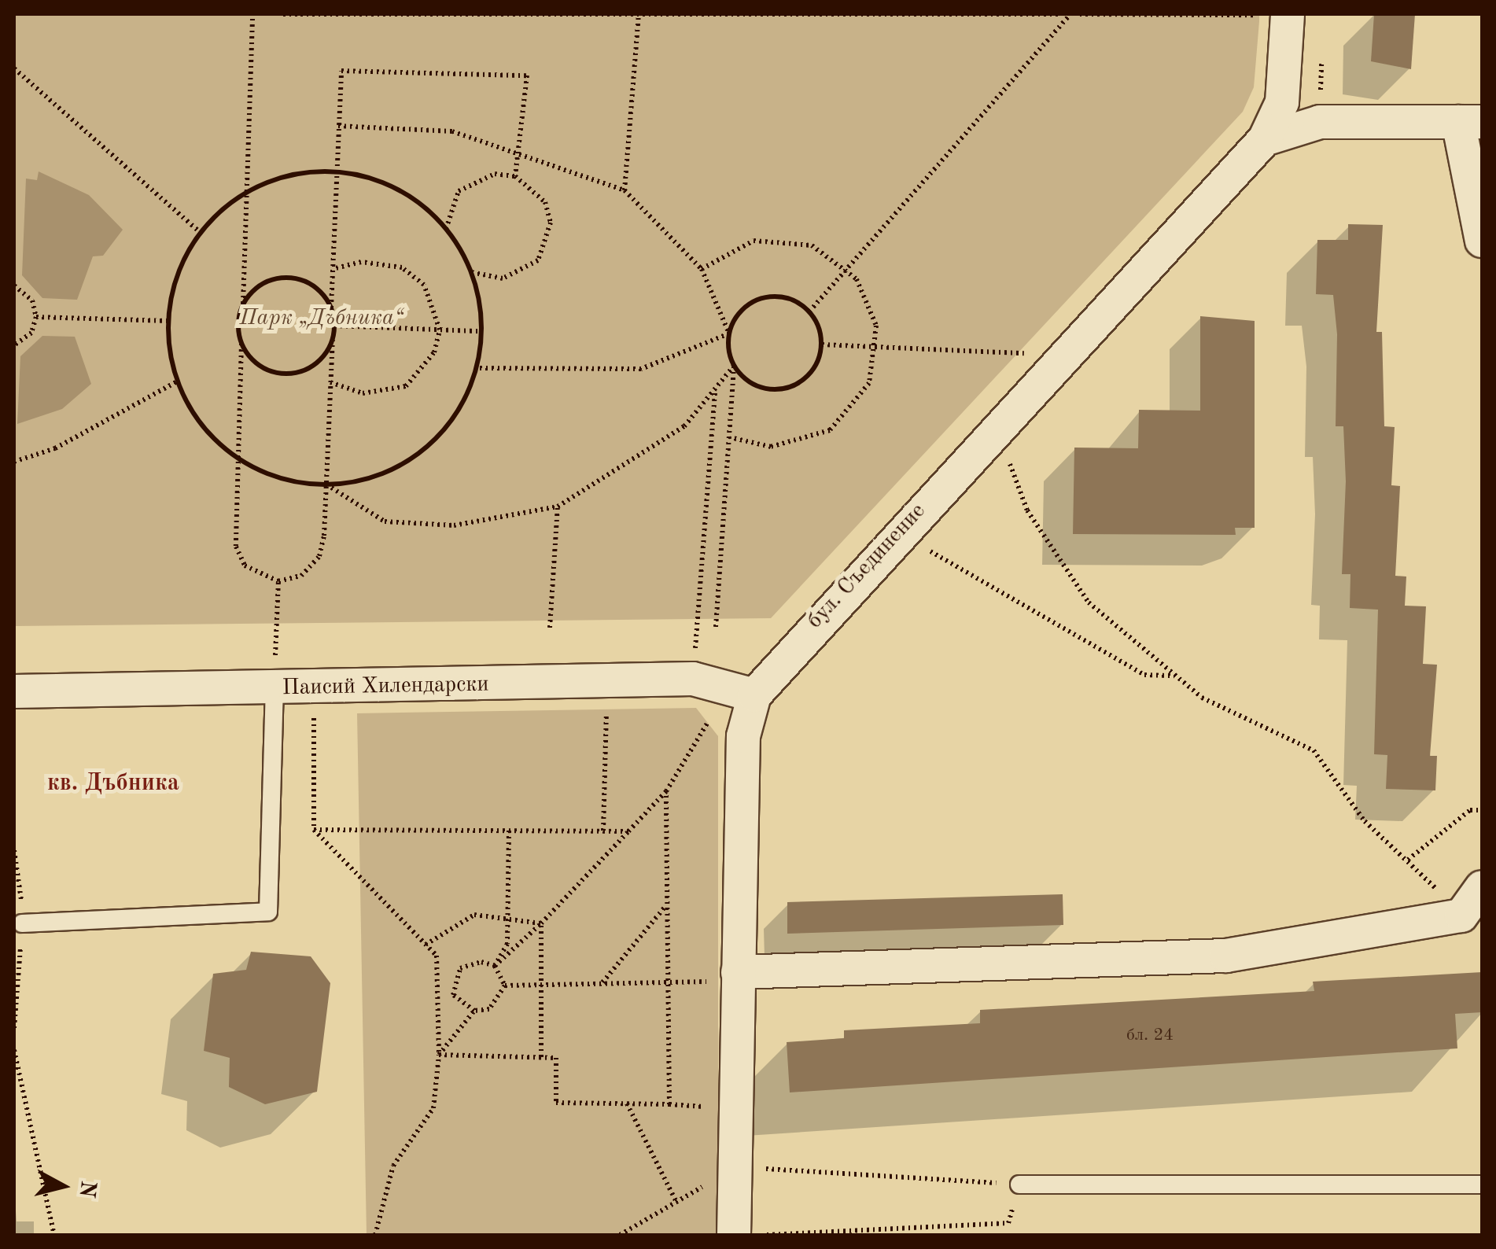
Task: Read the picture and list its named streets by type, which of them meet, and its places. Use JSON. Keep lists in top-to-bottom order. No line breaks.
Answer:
{"streets":{"street":["бул. Съединение","Паисий Хилендарски"]},"crossings":[["бул. Съединение","Паисий Хилендарски"]],"districts":["кв. Дъбника"],"parks":["Парк „Дъбника“"],"house_numbers":["бл. 24"],"north":"right"}
